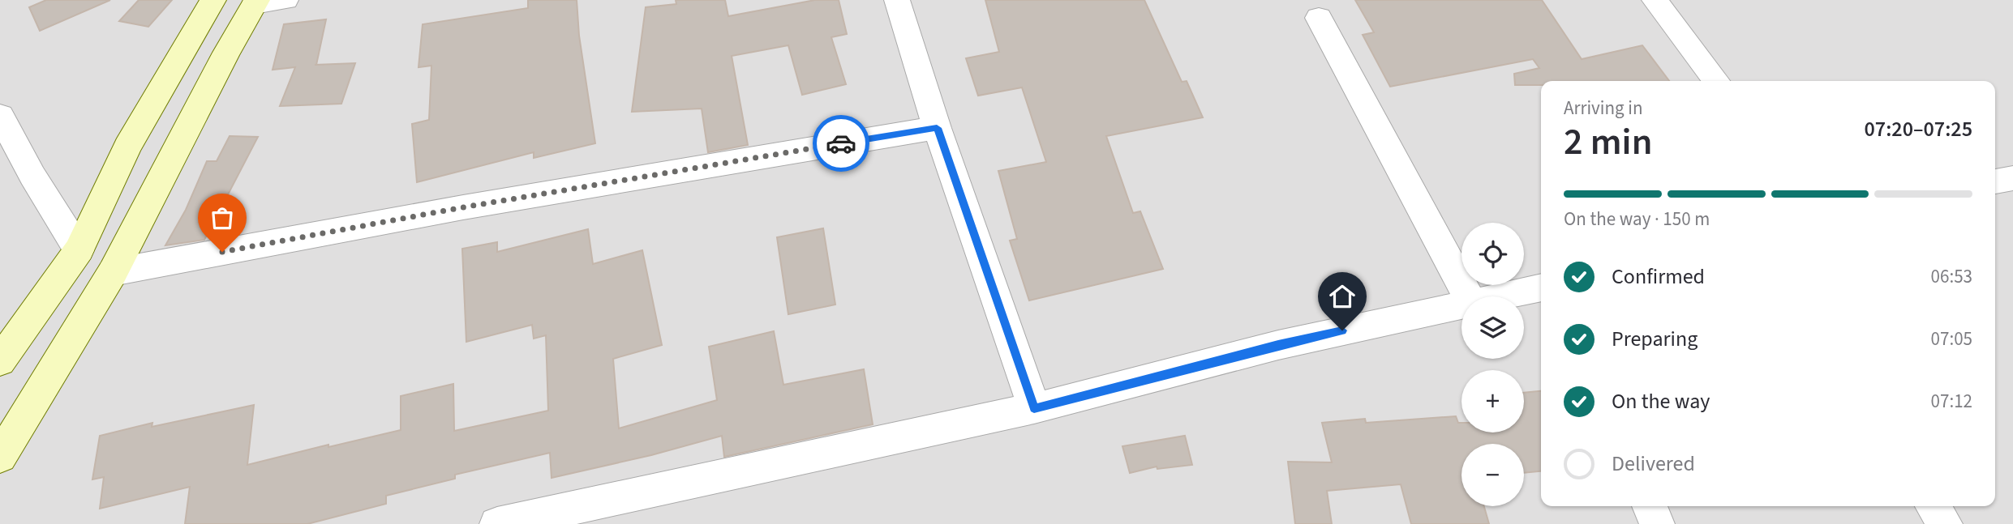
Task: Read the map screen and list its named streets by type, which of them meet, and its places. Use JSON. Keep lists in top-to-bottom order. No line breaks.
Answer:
{"page":{"heading":["2 min","Arriving in","07:20–07:25"],"bar":"On the way · 150 m","map_buttons":["+","−"],"list":[["Confirmed","06:53"],["Preparing","07:05"],["On the way","07:12"],"Delivered"]}}
